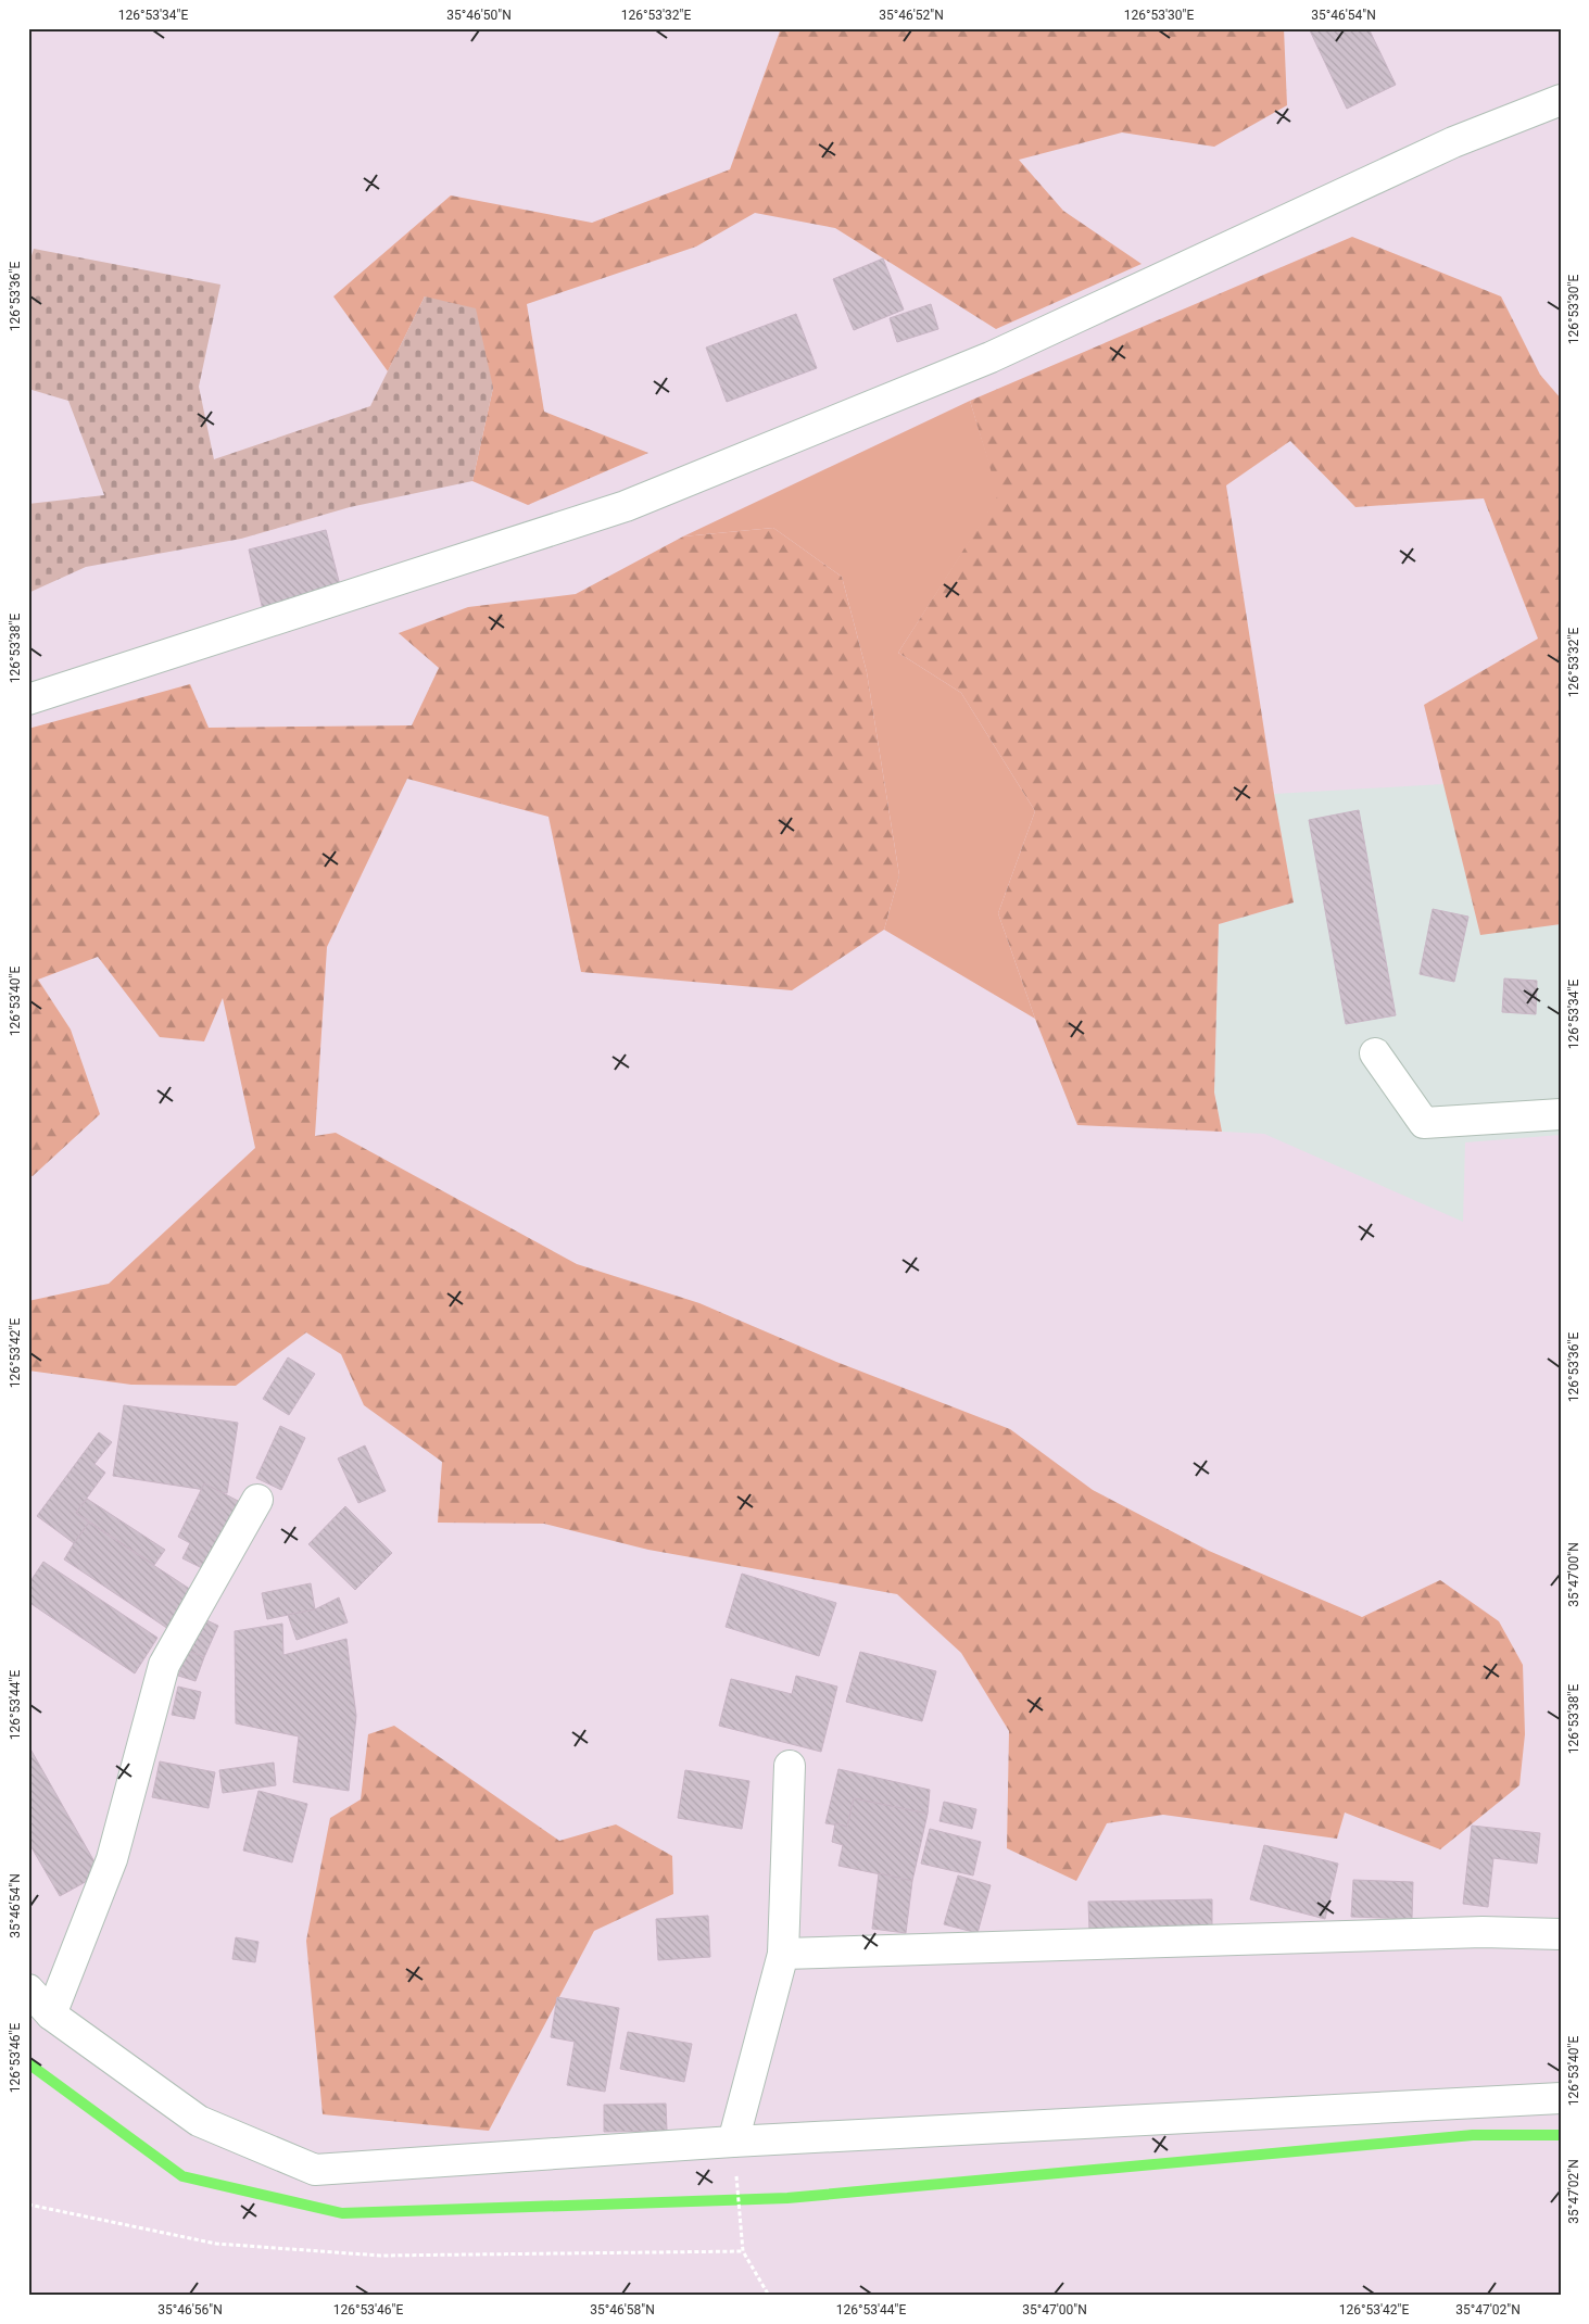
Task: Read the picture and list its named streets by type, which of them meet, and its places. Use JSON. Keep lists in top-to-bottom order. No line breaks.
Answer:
{"coordinates":["126°53'34\"E","35°46'50\"N","126°53'32\"E","35°46'52\"N","126°53'30\"E","35°46'54\"N","126°53'36\"E","126°53'38\"E","126°53'40\"E","126°53'42\"E","35°47'00\"N","126°53'44\"E","126°53'46\"E","35°47'02\"N","35°46'56\"N","35°46'58\"N"]}
